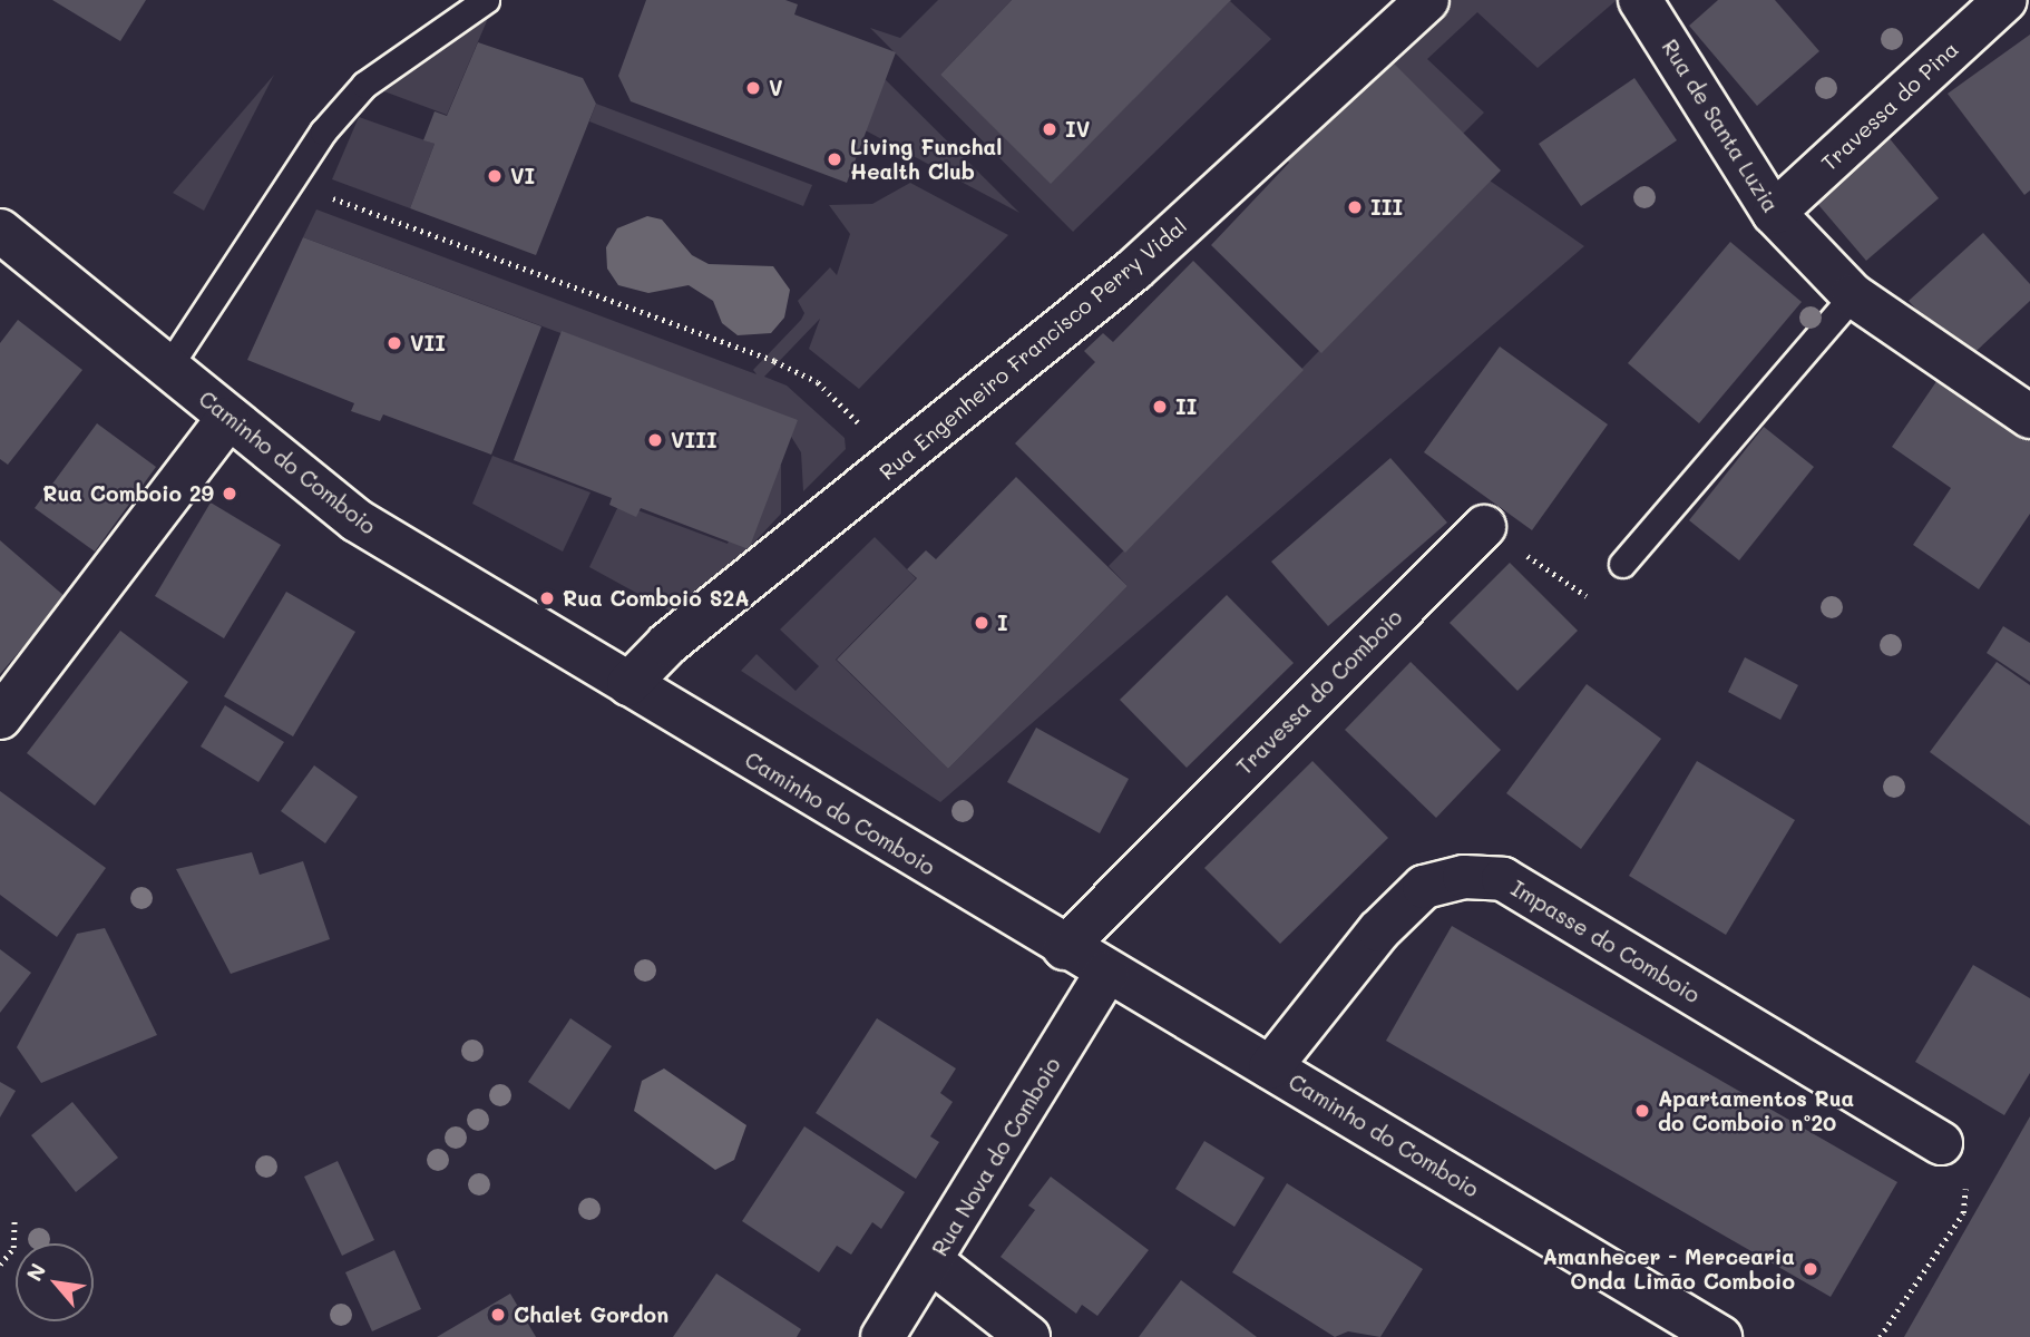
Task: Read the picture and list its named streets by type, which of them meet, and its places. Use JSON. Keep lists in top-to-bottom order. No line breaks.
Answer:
{"streets":{"street":["Travessa do Pina","Rua de Santa Luzia","Rua Engenheiro Francisco Perry Vidal","Caminho do Comboio","Travessa do Comboio","Impasse do Comboio","Rua Nova do Comboio"]},"crossings":[["Travessa do Pina","Rua de Santa Luzia"],["Rua Engenheiro Francisco Perry Vidal","Caminho do Comboio"],["Caminho do Comboio","Travessa do Comboio"],["Caminho do Comboio","Impasse do Comboio"],["Caminho do Comboio","Rua Nova do Comboio"]],"places":["V","IV","Living Funchal Health Club","VI","III","VII","II","VIII","Rua Comboio 29","Rua Comboio S2A","I","Apartamentos Rua do Comboio nº20","Amanhecer - Mercearia Onda Limão Comboio","Chalet Gordon"],"north":"top left"}
